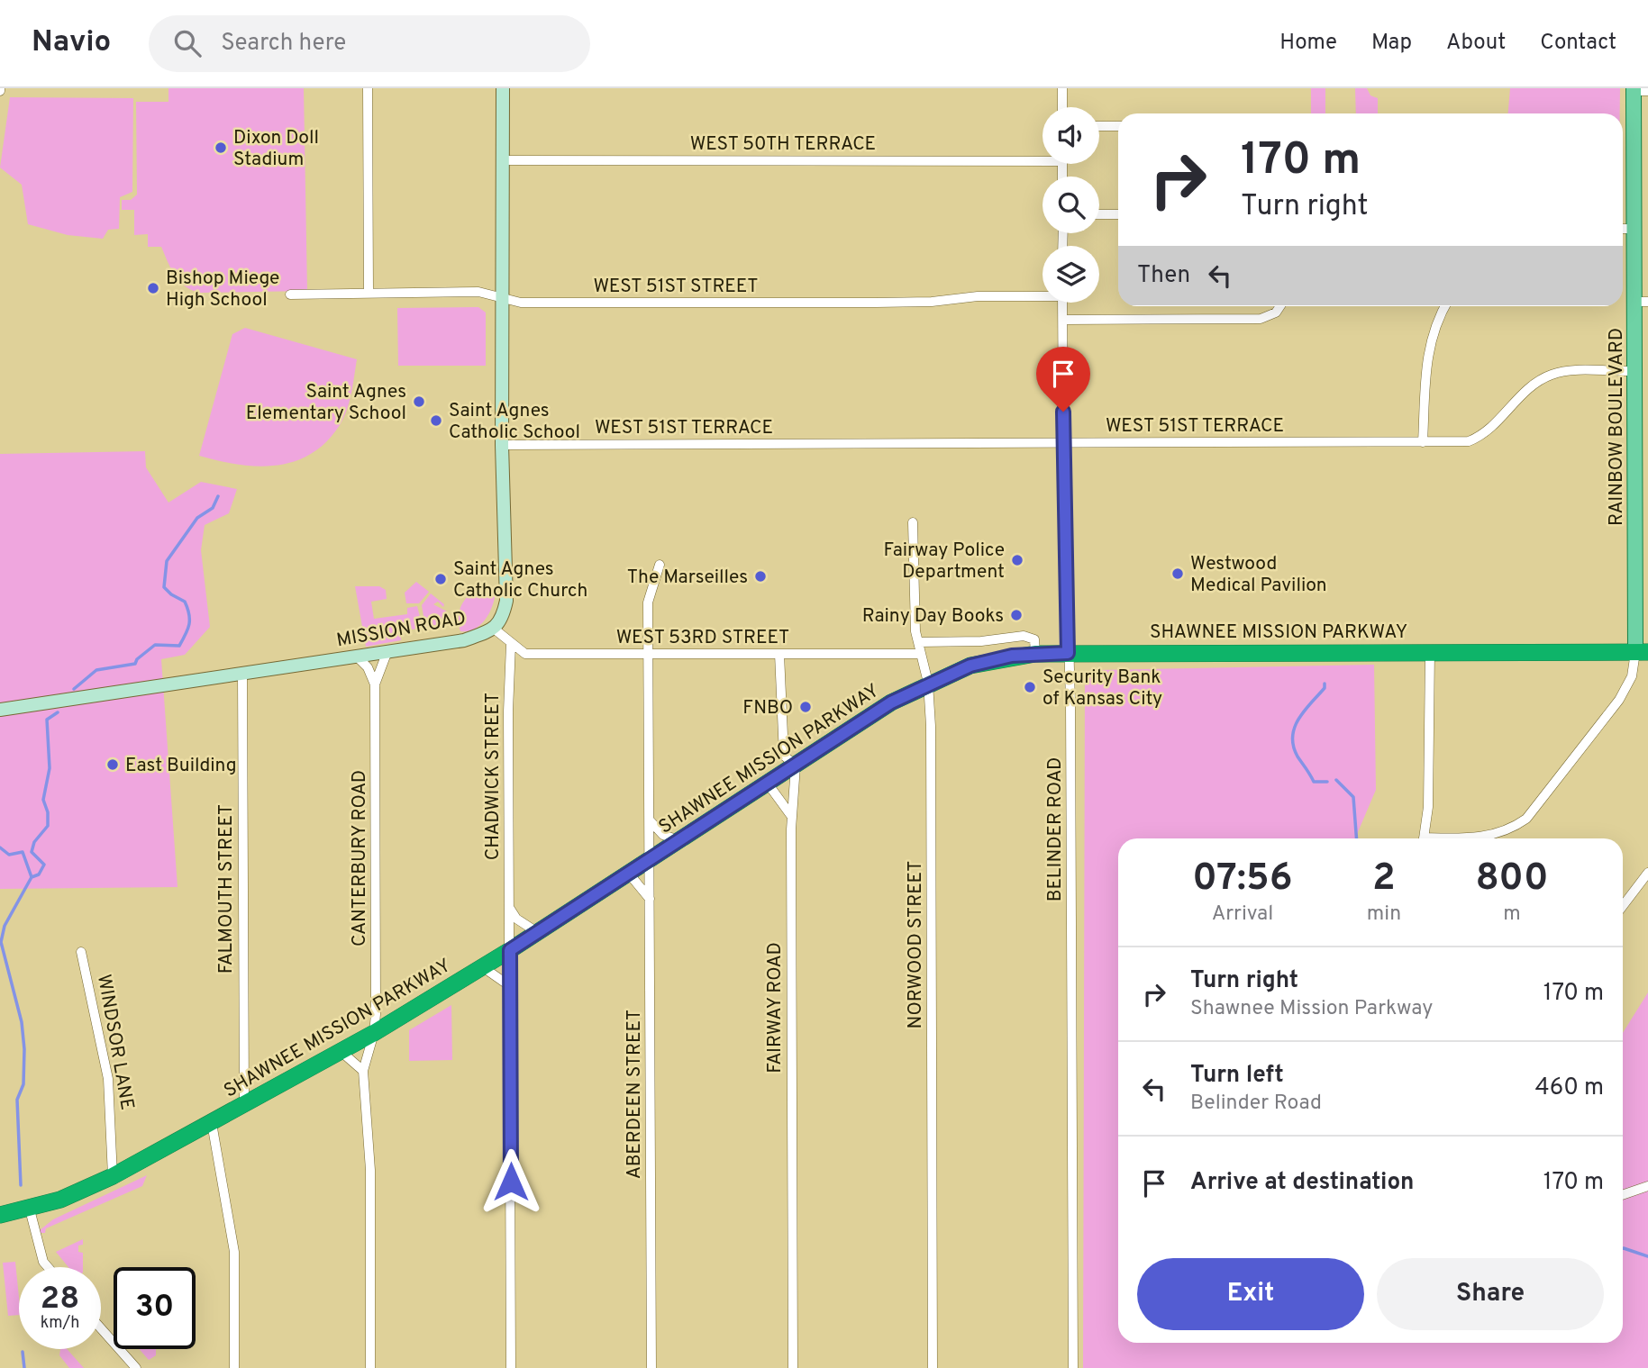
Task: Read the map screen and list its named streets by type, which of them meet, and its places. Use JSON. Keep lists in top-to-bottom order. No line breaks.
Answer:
{"streets":{"highway":["SHAWNEE MISSION PARKWAY"],"main road":["RAINBOW BOULEVARD","MISSION ROAD"],"street":["WEST 50TH TERRACE","WEST 51ST STREET","WEST 51ST TERRACE","WEST 53RD STREET","CHADWICK STREET","BELINDER ROAD","CANTERBURY ROAD","FALMOUTH STREET","NORWOOD STREET","FAIRWAY ROAD","WINDSOR LANE","ABERDEEN STREET"]},"crossings":[["WEST 50TH TERRACE","MISSION ROAD"],["WEST 51ST STREET","MISSION ROAD"],["WEST 51ST TERRACE","RAINBOW BOULEVARD"],["WEST 51ST TERRACE","MISSION ROAD"],["WEST 51ST TERRACE","BELINDER ROAD"],["RAINBOW BOULEVARD","SHAWNEE MISSION PARKWAY"],["MISSION ROAD","WEST 53RD STREET"],["MISSION ROAD","CANTERBURY ROAD"],["MISSION ROAD","FALMOUTH STREET"],["SHAWNEE MISSION PARKWAY","CHADWICK STREET"],["SHAWNEE MISSION PARKWAY","BELINDER ROAD"],["SHAWNEE MISSION PARKWAY","CANTERBURY ROAD"],["SHAWNEE MISSION PARKWAY","FALMOUTH STREET"],["SHAWNEE MISSION PARKWAY","NORWOOD STREET"],["SHAWNEE MISSION PARKWAY","FAIRWAY ROAD"],["SHAWNEE MISSION PARKWAY","WINDSOR LANE"],["SHAWNEE MISSION PARKWAY","ABERDEEN STREET"],["WEST 53RD STREET","CHADWICK STREET"],["WEST 53RD STREET","NORWOOD STREET"],["WEST 53RD STREET","ABERDEEN STREET"]],"places":["Dixon Doll Stadium","Bishop Miege High School","Saint Agnes Elementary School","Saint Agnes Catholic School","Fairway Police Department","Westwood Medical Pavilion","The Marseilles","Saint Agnes Catholic Church","Rainy Day Books","Security Bank of Kansas City","FNBO","East Building"],"page":{"header":"Navio","search":"Search here","nav":["Home","Map","About","Contact"],"turn":["170 m","Turn right"],"then":"Then","eta":["07:56","Arrival","2","min","800","m"],"list":[{"name":"Turn right","note":"Shawnee Mission Parkway","value":"170 m"},{"name":"Turn left","note":"Belinder Road","value":"460 m"},{"name":"Arrive at destination","value":"170 m"}],"buttons":["Exit","Share"],"speed":"28 km/h","limit":"30"}}
